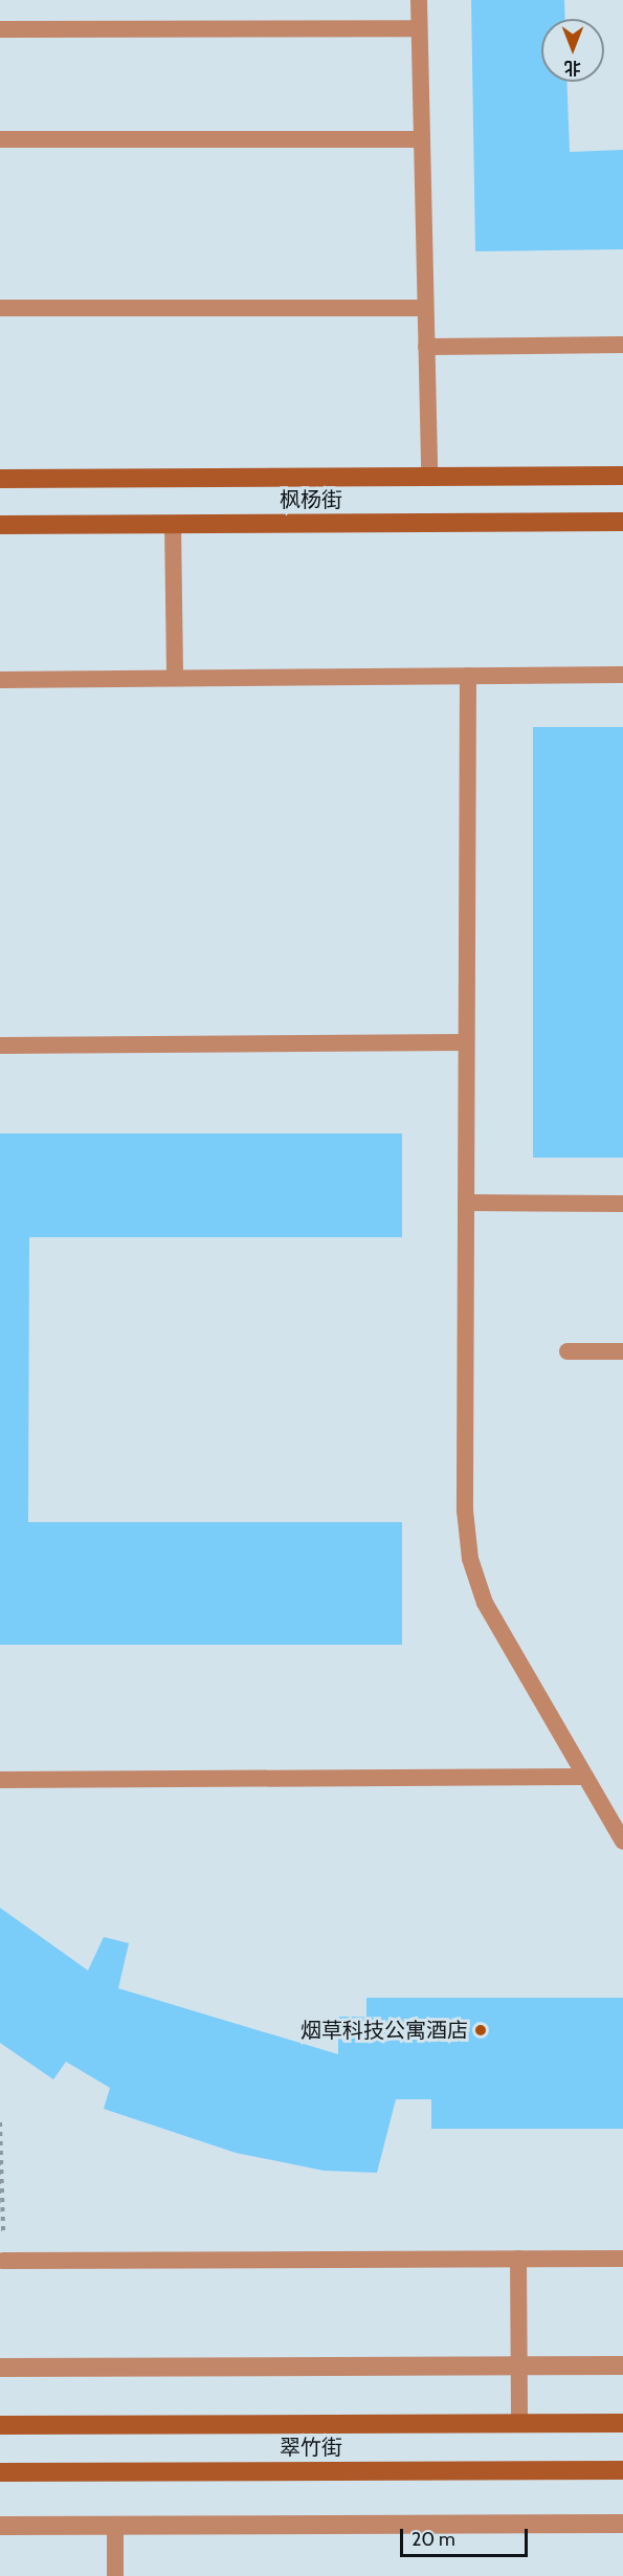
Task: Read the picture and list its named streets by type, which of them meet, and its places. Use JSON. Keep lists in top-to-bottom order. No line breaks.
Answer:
{"streets":{"street":["枫杨街","翠竹街"]},"places":["烟草科技公寓酒店"],"scale_bar":"20 m","north":"bottom"}
